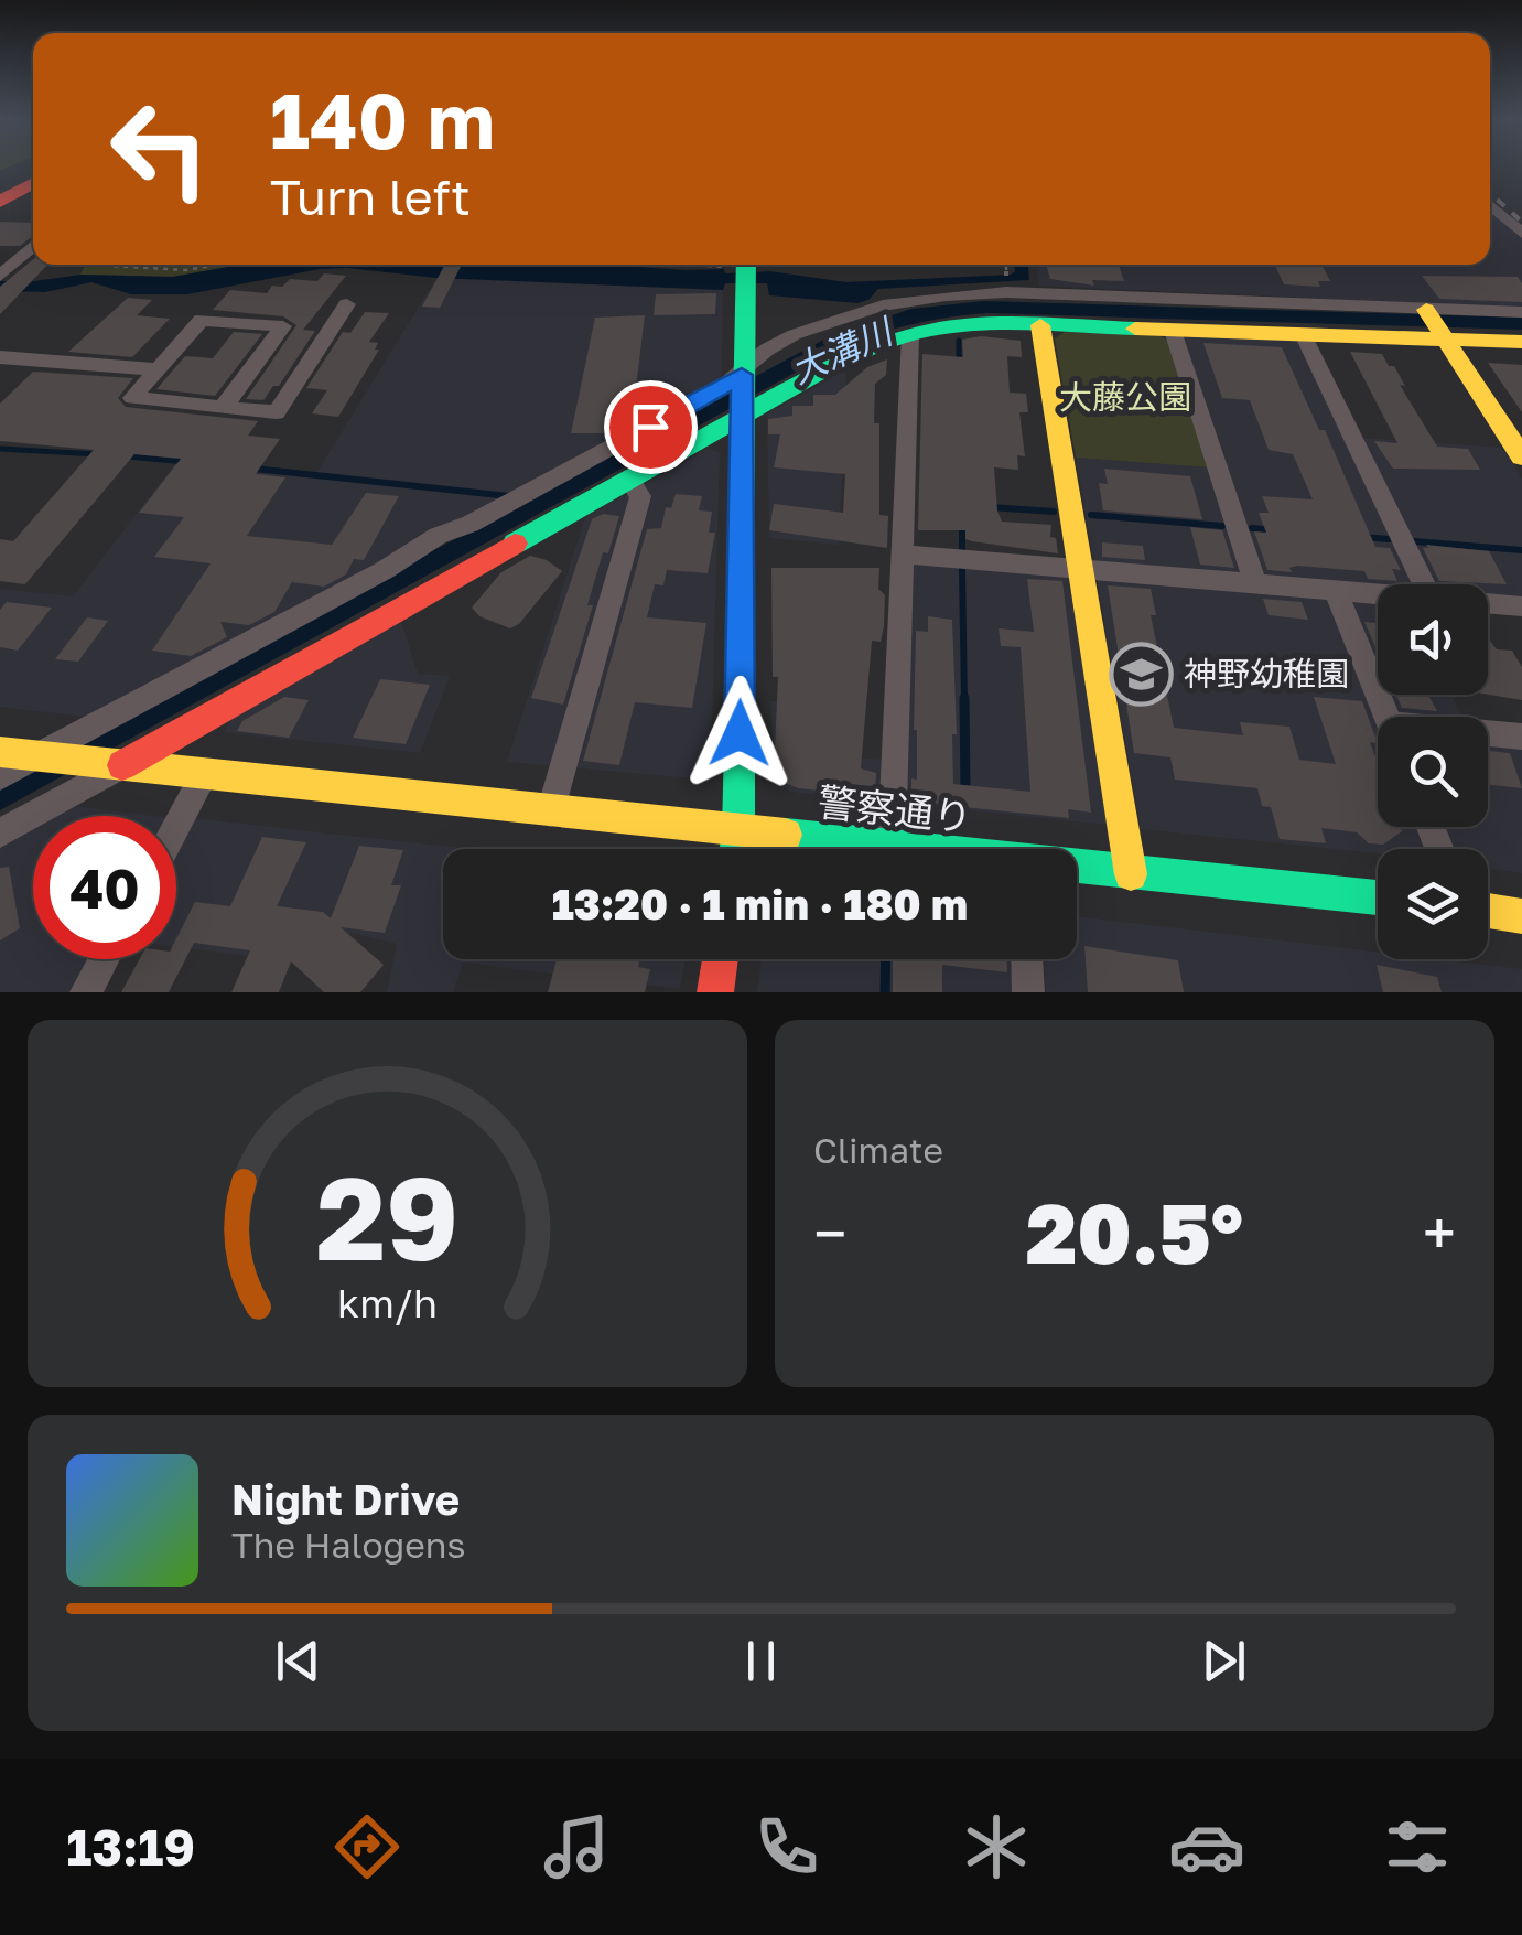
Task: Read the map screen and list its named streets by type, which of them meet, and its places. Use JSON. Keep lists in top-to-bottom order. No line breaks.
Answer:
{"streets":{"street":["警察通り"]},"water":["大溝川"],"parks":["大藤公園"],"places":{"school or university":["神野幼稚園"]},"page":{"turn":["140 m","Turn left"],"limit":"40","trip":"13:20 · 1 min · 180 m","tile":"Climate","heat":["−","20.5°","+"],"song":["Night Drive","The Halogens"],"tabs":"13:19","gauge":["29","km/h"]}}
